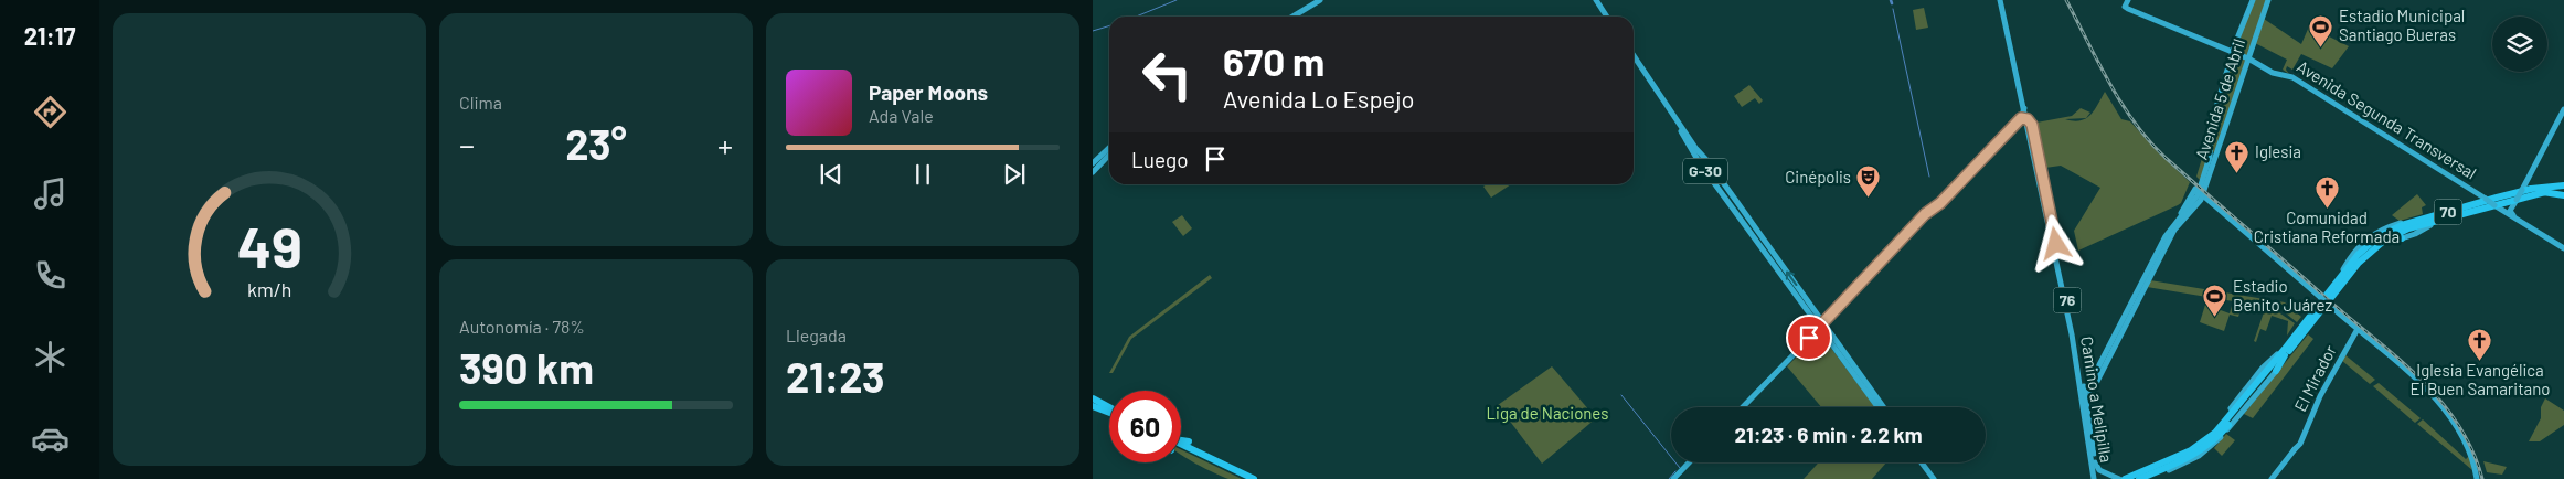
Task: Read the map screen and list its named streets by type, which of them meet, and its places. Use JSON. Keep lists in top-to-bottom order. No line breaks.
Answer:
{"streets":{"highway":["70"],"main road":["Avenida 5 de Abril","Avenida Segunda Transversal","G-30","76","El Mirador","Camino a Melipilla"]},"crossings":[["Avenida 5 de Abril","Avenida Segunda Transversal"]],"parks":["Liga de Naciones"],"places":{"sports":["Estadio Municipal Santiago Bueras","Estadio Benito Juárez"],"church":["Iglesia","Comunidad Cristiana Reformada","Iglesia Evangélica El Buen Samaritano"],"theatre":["Cinépolis"]},"page":{"tabs":"21:17","tile":["Clima",["Autonomía · 78%","390 km"],["Llegada","21:23"]],"turn":["670 m","Avenida Lo Espejo"],"song":["Paper Moons","Ada Vale"],"heat":["−","23°","+"],"then":"Luego","limit":"60","trip":"21:23 · 6 min · 2.2 km","gauge":["49","km/h"]}}
